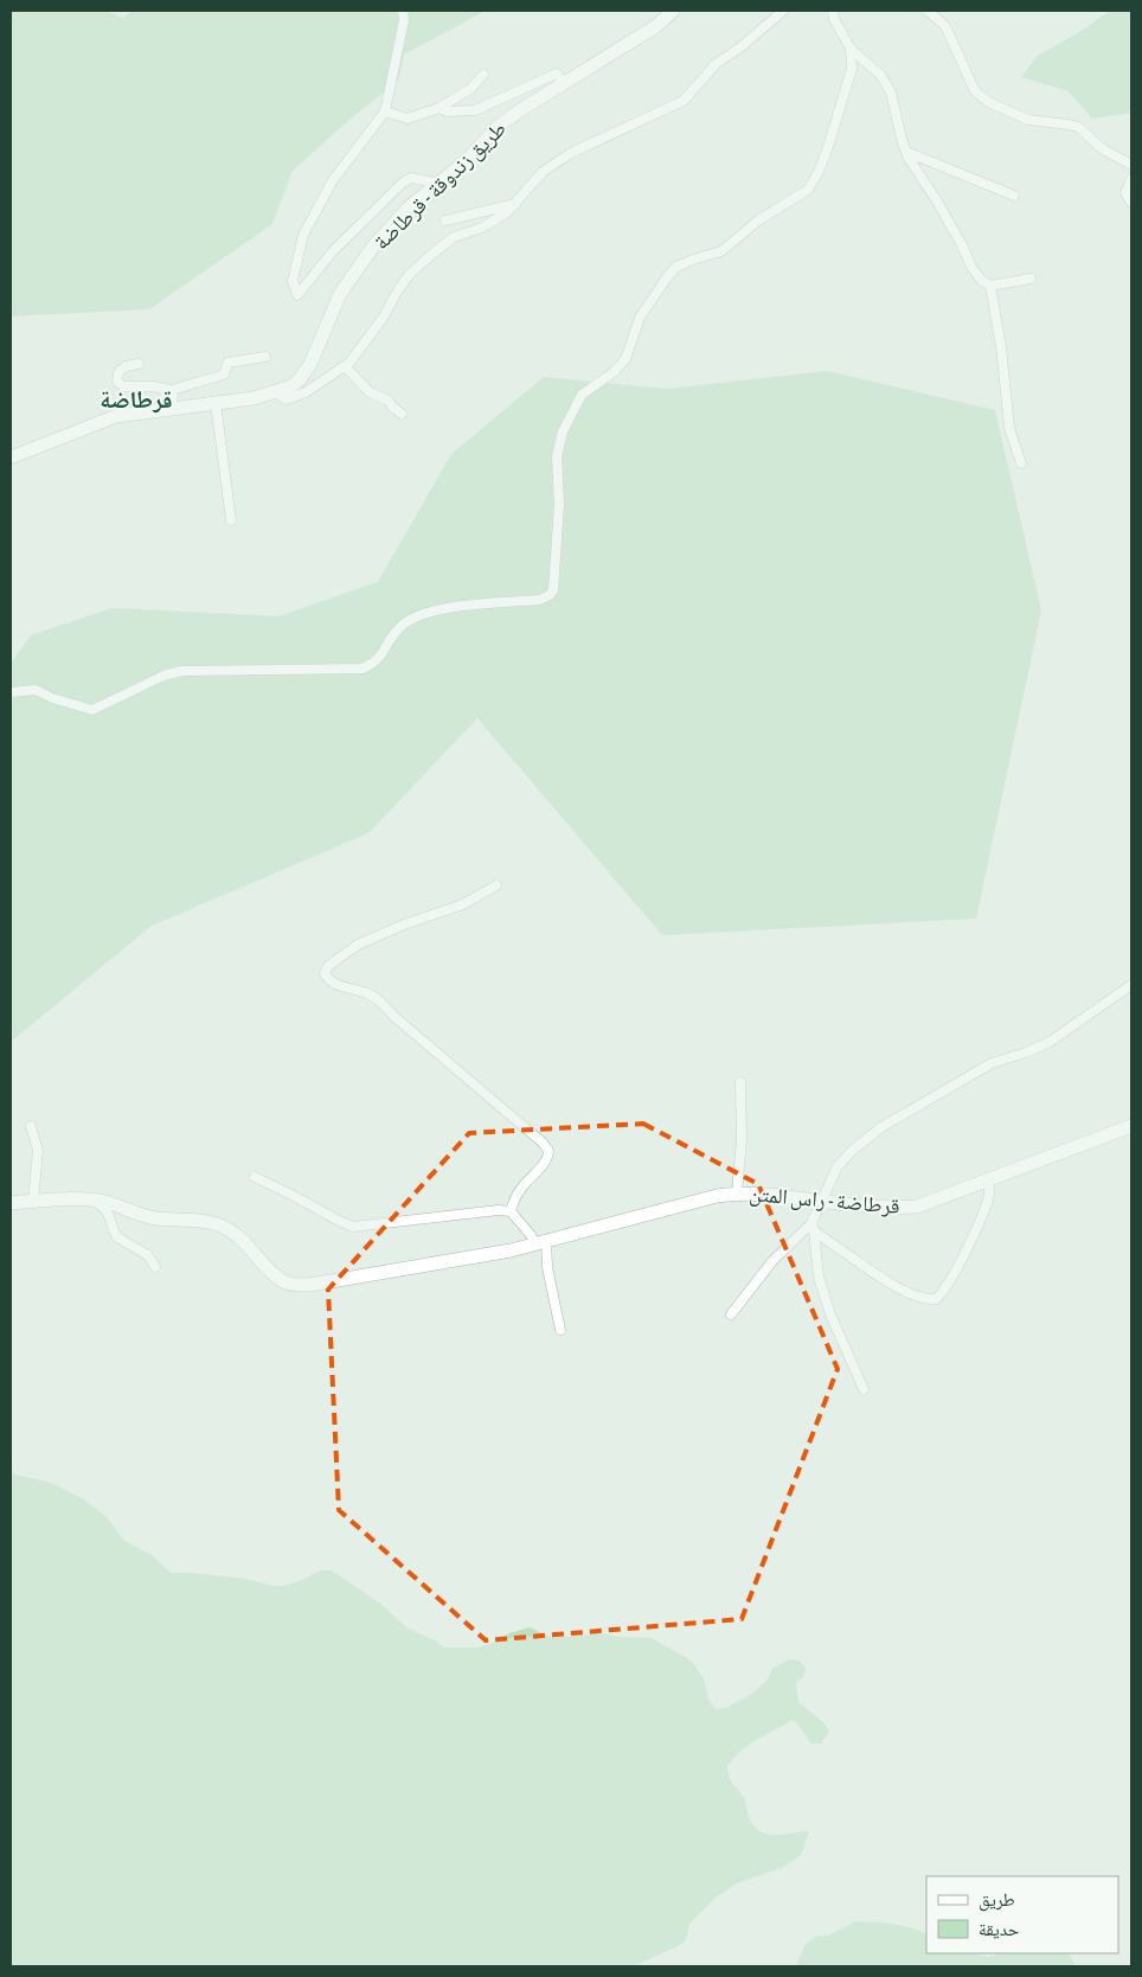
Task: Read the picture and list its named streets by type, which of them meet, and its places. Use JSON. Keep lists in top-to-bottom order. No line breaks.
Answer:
{"streets":{"main road":["طريق زندوقة - قرطاضة","قرطاضة - راس المتن"]},"districts":["قرطاضة"],"legend":["طريق","حديقة"]}
